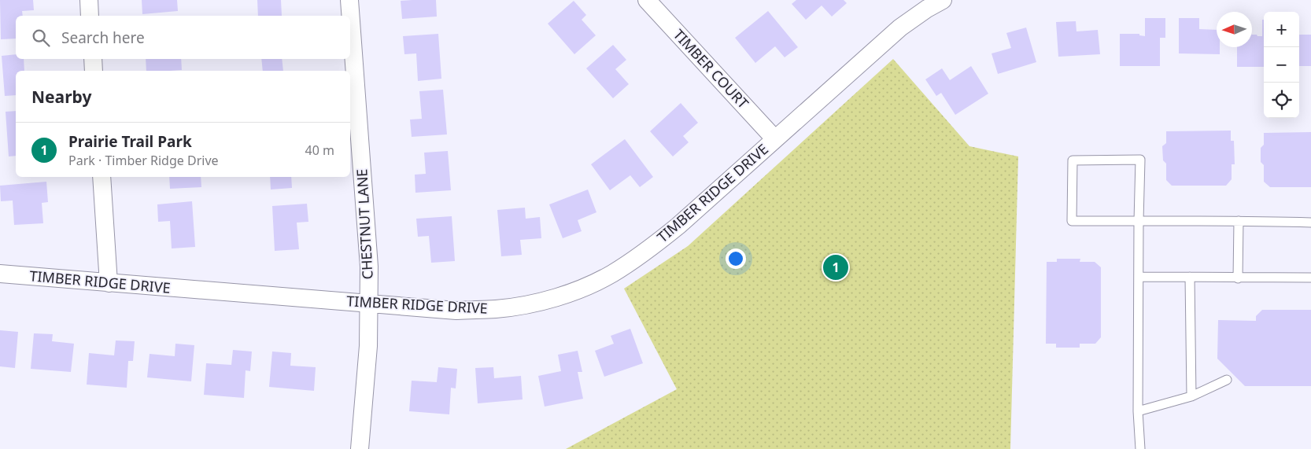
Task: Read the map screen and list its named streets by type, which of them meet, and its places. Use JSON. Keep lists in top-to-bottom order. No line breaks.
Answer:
{"streets":{"street":["TIMBER COURT","TIMBER RIDGE DRIVE","CHESTNUT LANE"]},"crossings":[["TIMBER COURT","TIMBER RIDGE DRIVE"],["TIMBER RIDGE DRIVE","CHESTNUT LANE"]],"north":"left","page":{"map_buttons":["+","−"],"search":"Search here","heading":"Nearby","list":[{"mark":"1","name":"Prairie Trail Park","note":"Park · Timber Ridge Drive","value":"40 m"}],"pins":"1"}}
